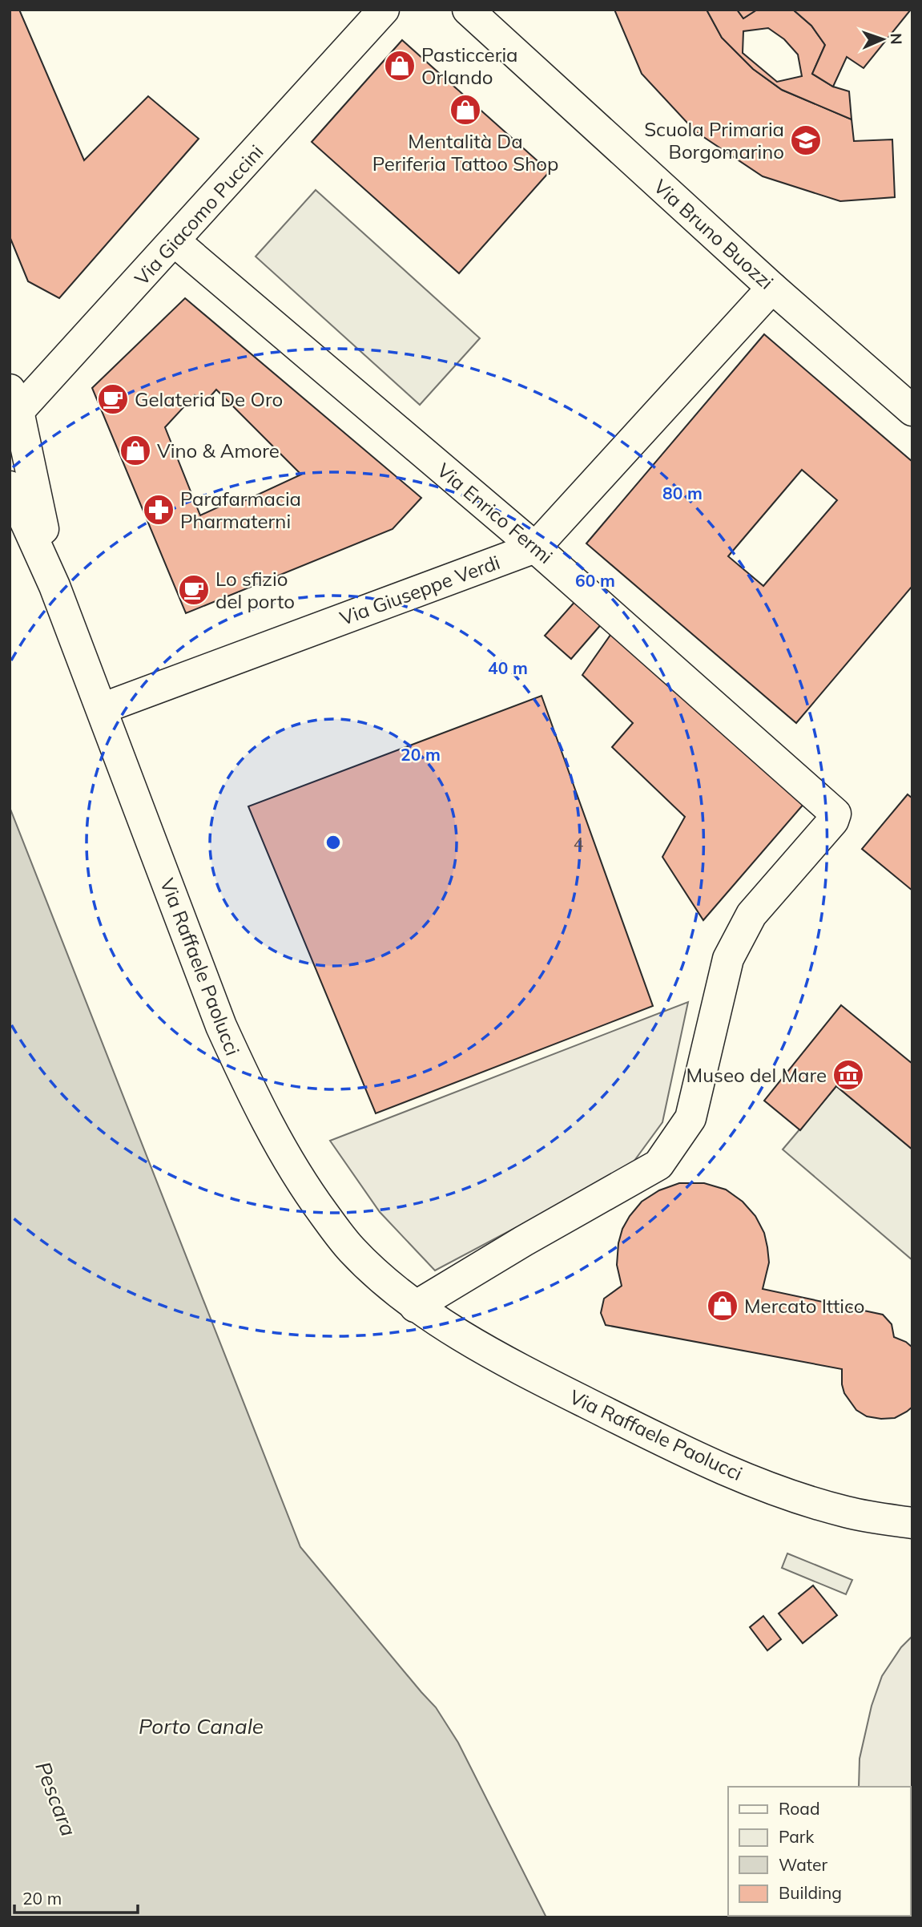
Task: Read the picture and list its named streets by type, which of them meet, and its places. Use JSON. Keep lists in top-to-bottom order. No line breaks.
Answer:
{"streets":{"street":["Via Giacomo Puccini","Via Bruno Buozzi","Via Enrico Fermi","Via Giuseppe Verdi","Via Raffaele Paolucci"]},"crossings":[["Via Giacomo Puccini","Via Enrico Fermi"],["Via Giacomo Puccini","Via Raffaele Paolucci"],["Via Bruno Buozzi","Via Giuseppe Verdi"],["Via Enrico Fermi","Via Giuseppe Verdi"],["Via Enrico Fermi","Via Raffaele Paolucci"],["Via Giuseppe Verdi","Via Raffaele Paolucci"]],"water":["Porto Canale","Pescara"],"places":{"shop":["Pasticceria Orlando","Mentalità Da Periferia Tattoo Shop","Vino & Amore","Mercato Ittico"],"school or university":["Scuola Primaria Borgomarino"],"cafe":["Gelateria De Oro","Lo sfizio del porto"],"pharmacy":["Parafarmacia Pharmaterni"],"museum":["Museo del Mare"]},"house_numbers":["4"],"legend":["Road","Park","Water","Building"],"scale_bar":"20 m","north":"right","rings":["80 m","60 m","40 m","20 m"]}
